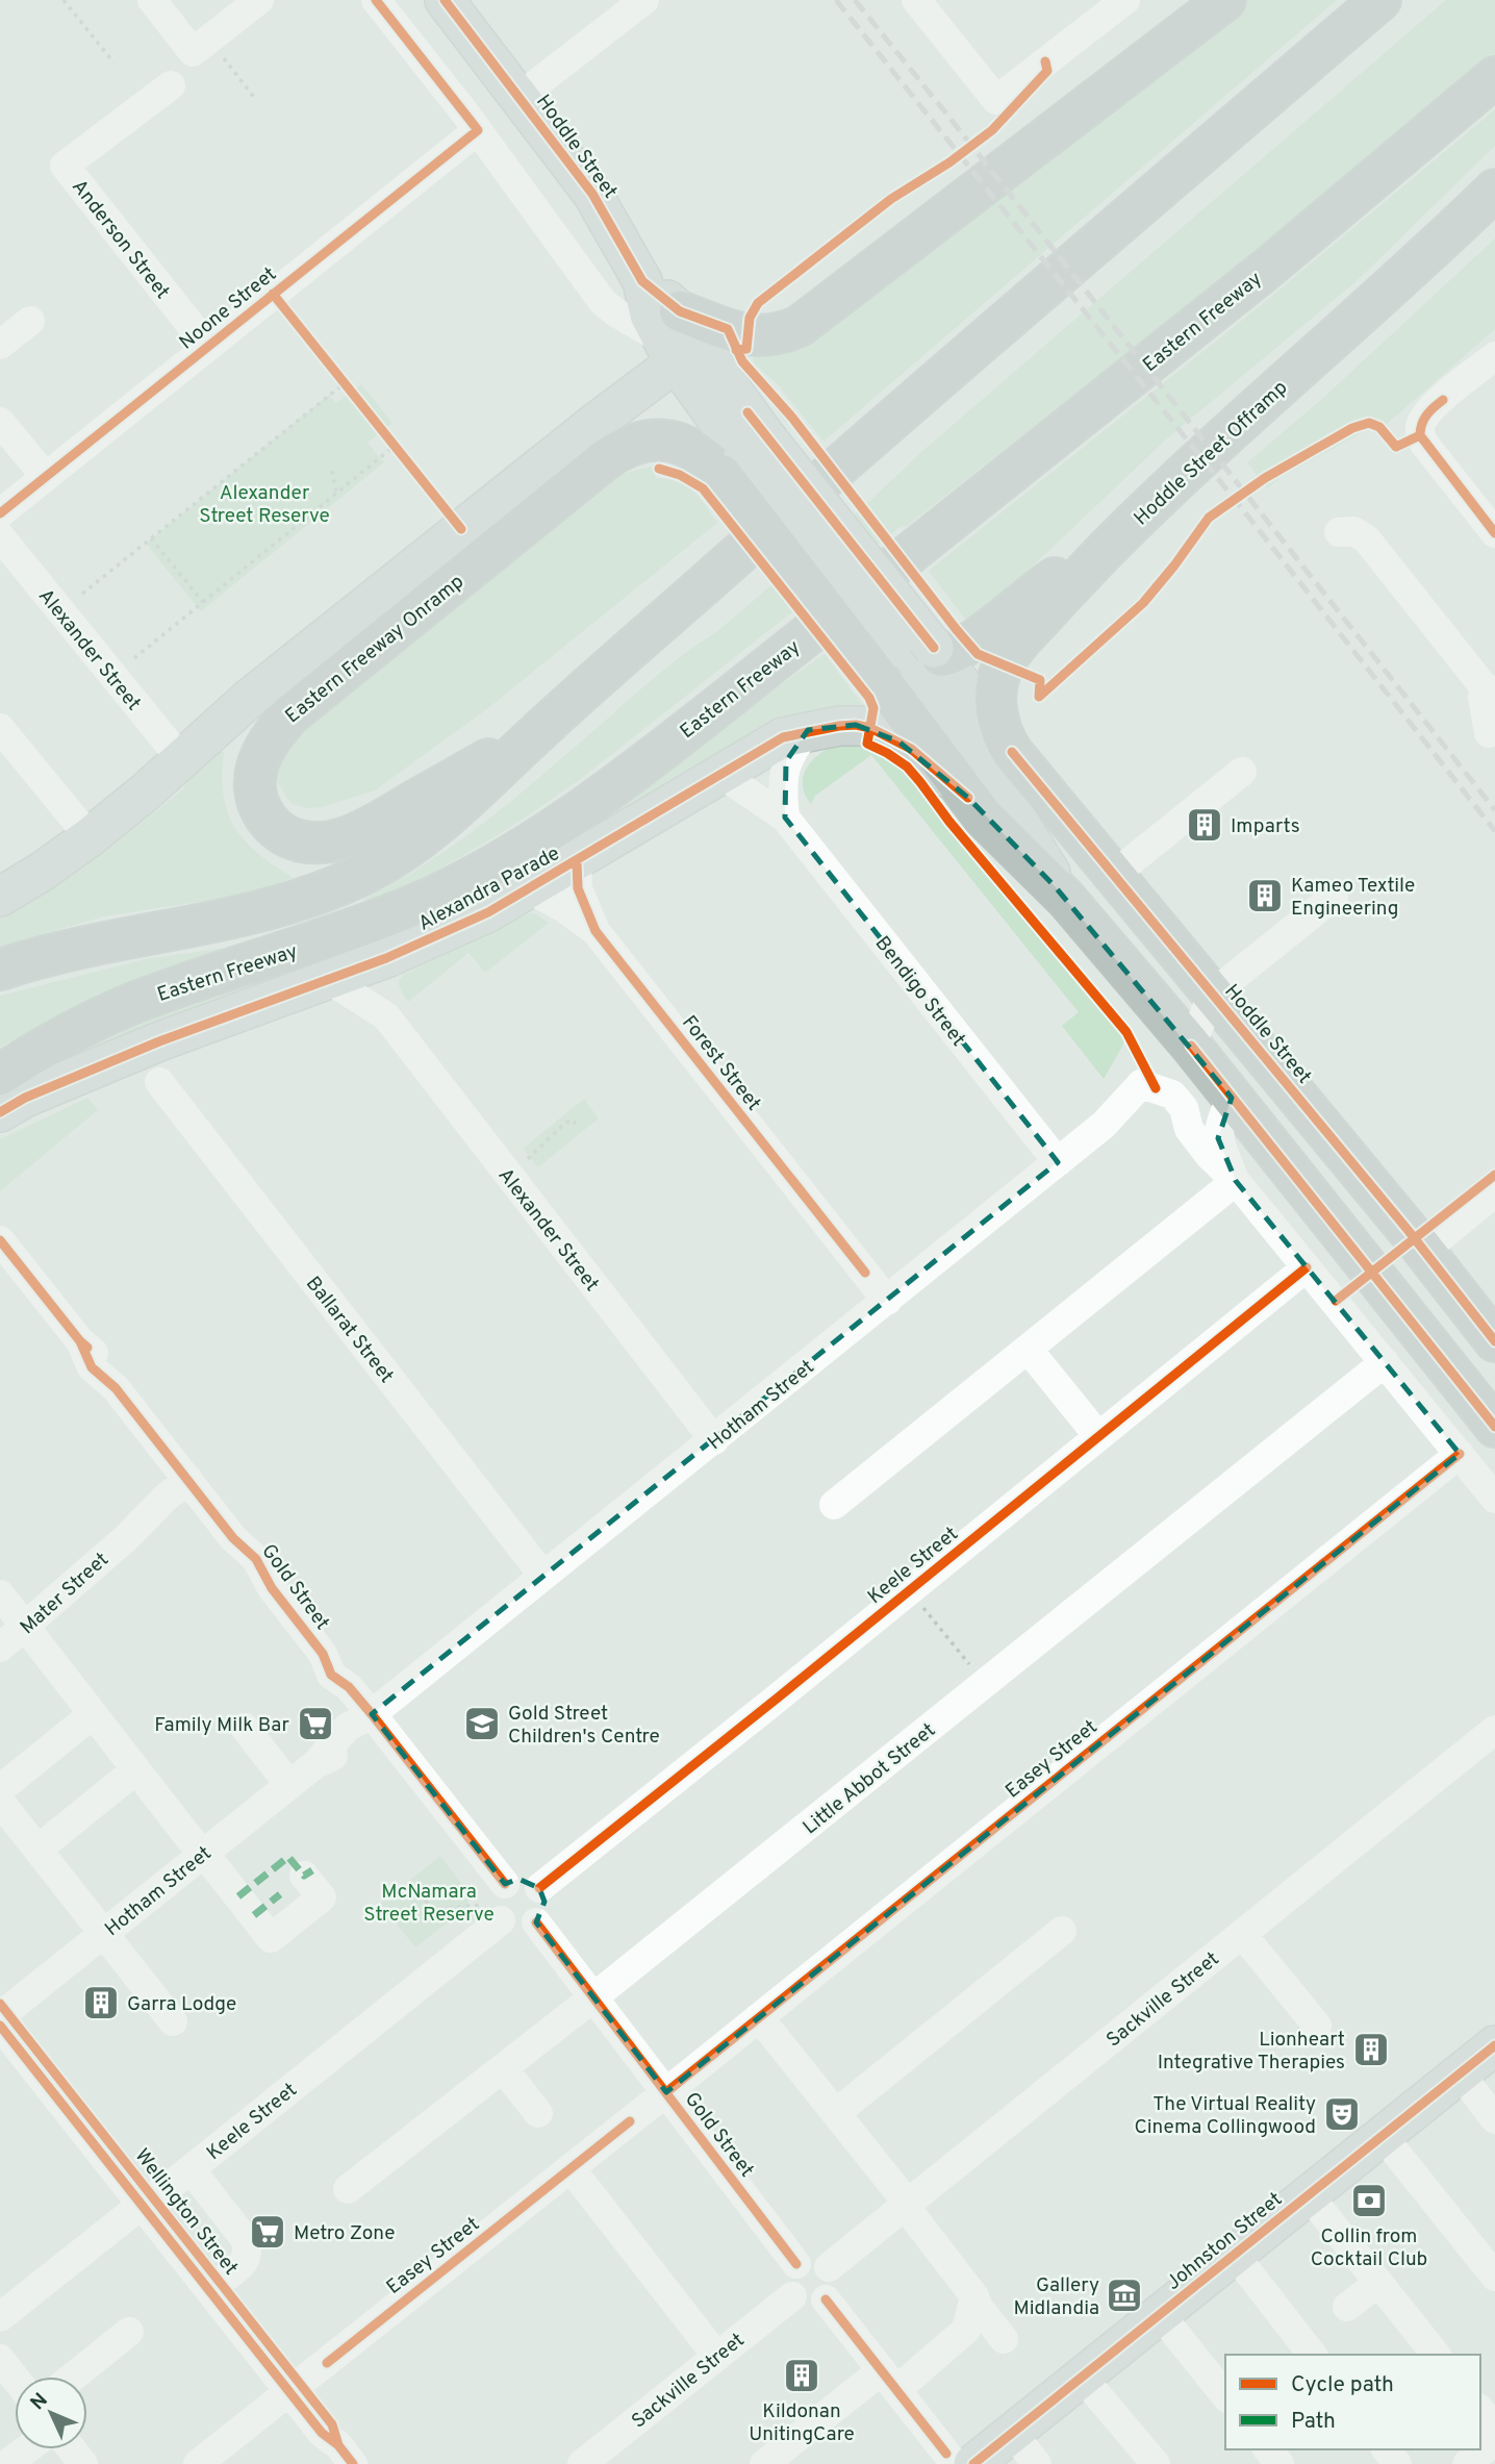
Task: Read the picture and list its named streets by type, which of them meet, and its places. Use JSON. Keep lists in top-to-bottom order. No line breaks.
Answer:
{"streets":{"highway":["Hoddle Street","Eastern Freeway","Hoddle Street Offramp","Eastern Freeway Onramp"],"main road":["Alexandra Parade","Johnston Street"],"street":["Anderson Street","Noone Street","Alexander Street","Bendigo Street","Forest Street","Ballarat Street","Hotham Street","Keele Street","Gold Street","Mater Street","Easey Street","Little Abbot Street","Sackville Street","Wellington Street"]},"crossings":[["Hoddle Street","Noone Street"],["Hoddle Street","Hoddle Street Offramp"],["Hoddle Street","Eastern Freeway Onramp"],["Hoddle Street","Alexandra Parade"],["Anderson Street","Noone Street"],["Alexander Street","Alexandra Parade"],["Alexander Street","Hotham Street"],["Alexandra Parade","Bendigo Street"],["Alexandra Parade","Forest Street"],["Bendigo Street","Hotham Street"],["Forest Street","Hotham Street"],["Ballarat Street","Hotham Street"],["Hotham Street","Gold Street"],["Hotham Street","Wellington Street"],["Keele Street","Wellington Street"],["Gold Street","Mater Street"],["Gold Street","Easey Street"],["Gold Street","Little Abbot Street"],["Gold Street","Sackville Street"],["Easey Street","Wellington Street"]],"parks":["Alexander Street Reserve","McNamara Street Reserve"],"places":{"building":["Imparts","Kameo Textile Engineering","Garra Lodge","Lionheart Integrative Therapies","Kildonan UnitingCare"],"supermarket":["Family Milk Bar","Metro Zone"],"school or university":["Gold Street Children's Centre"],"theatre":["The Virtual Reality Cinema Collingwood"],"bank":["Collin from Cocktail Club"],"museum":["Gallery Midlandia"]},"legend":["Cycle path","Path"],"north":"top left"}
